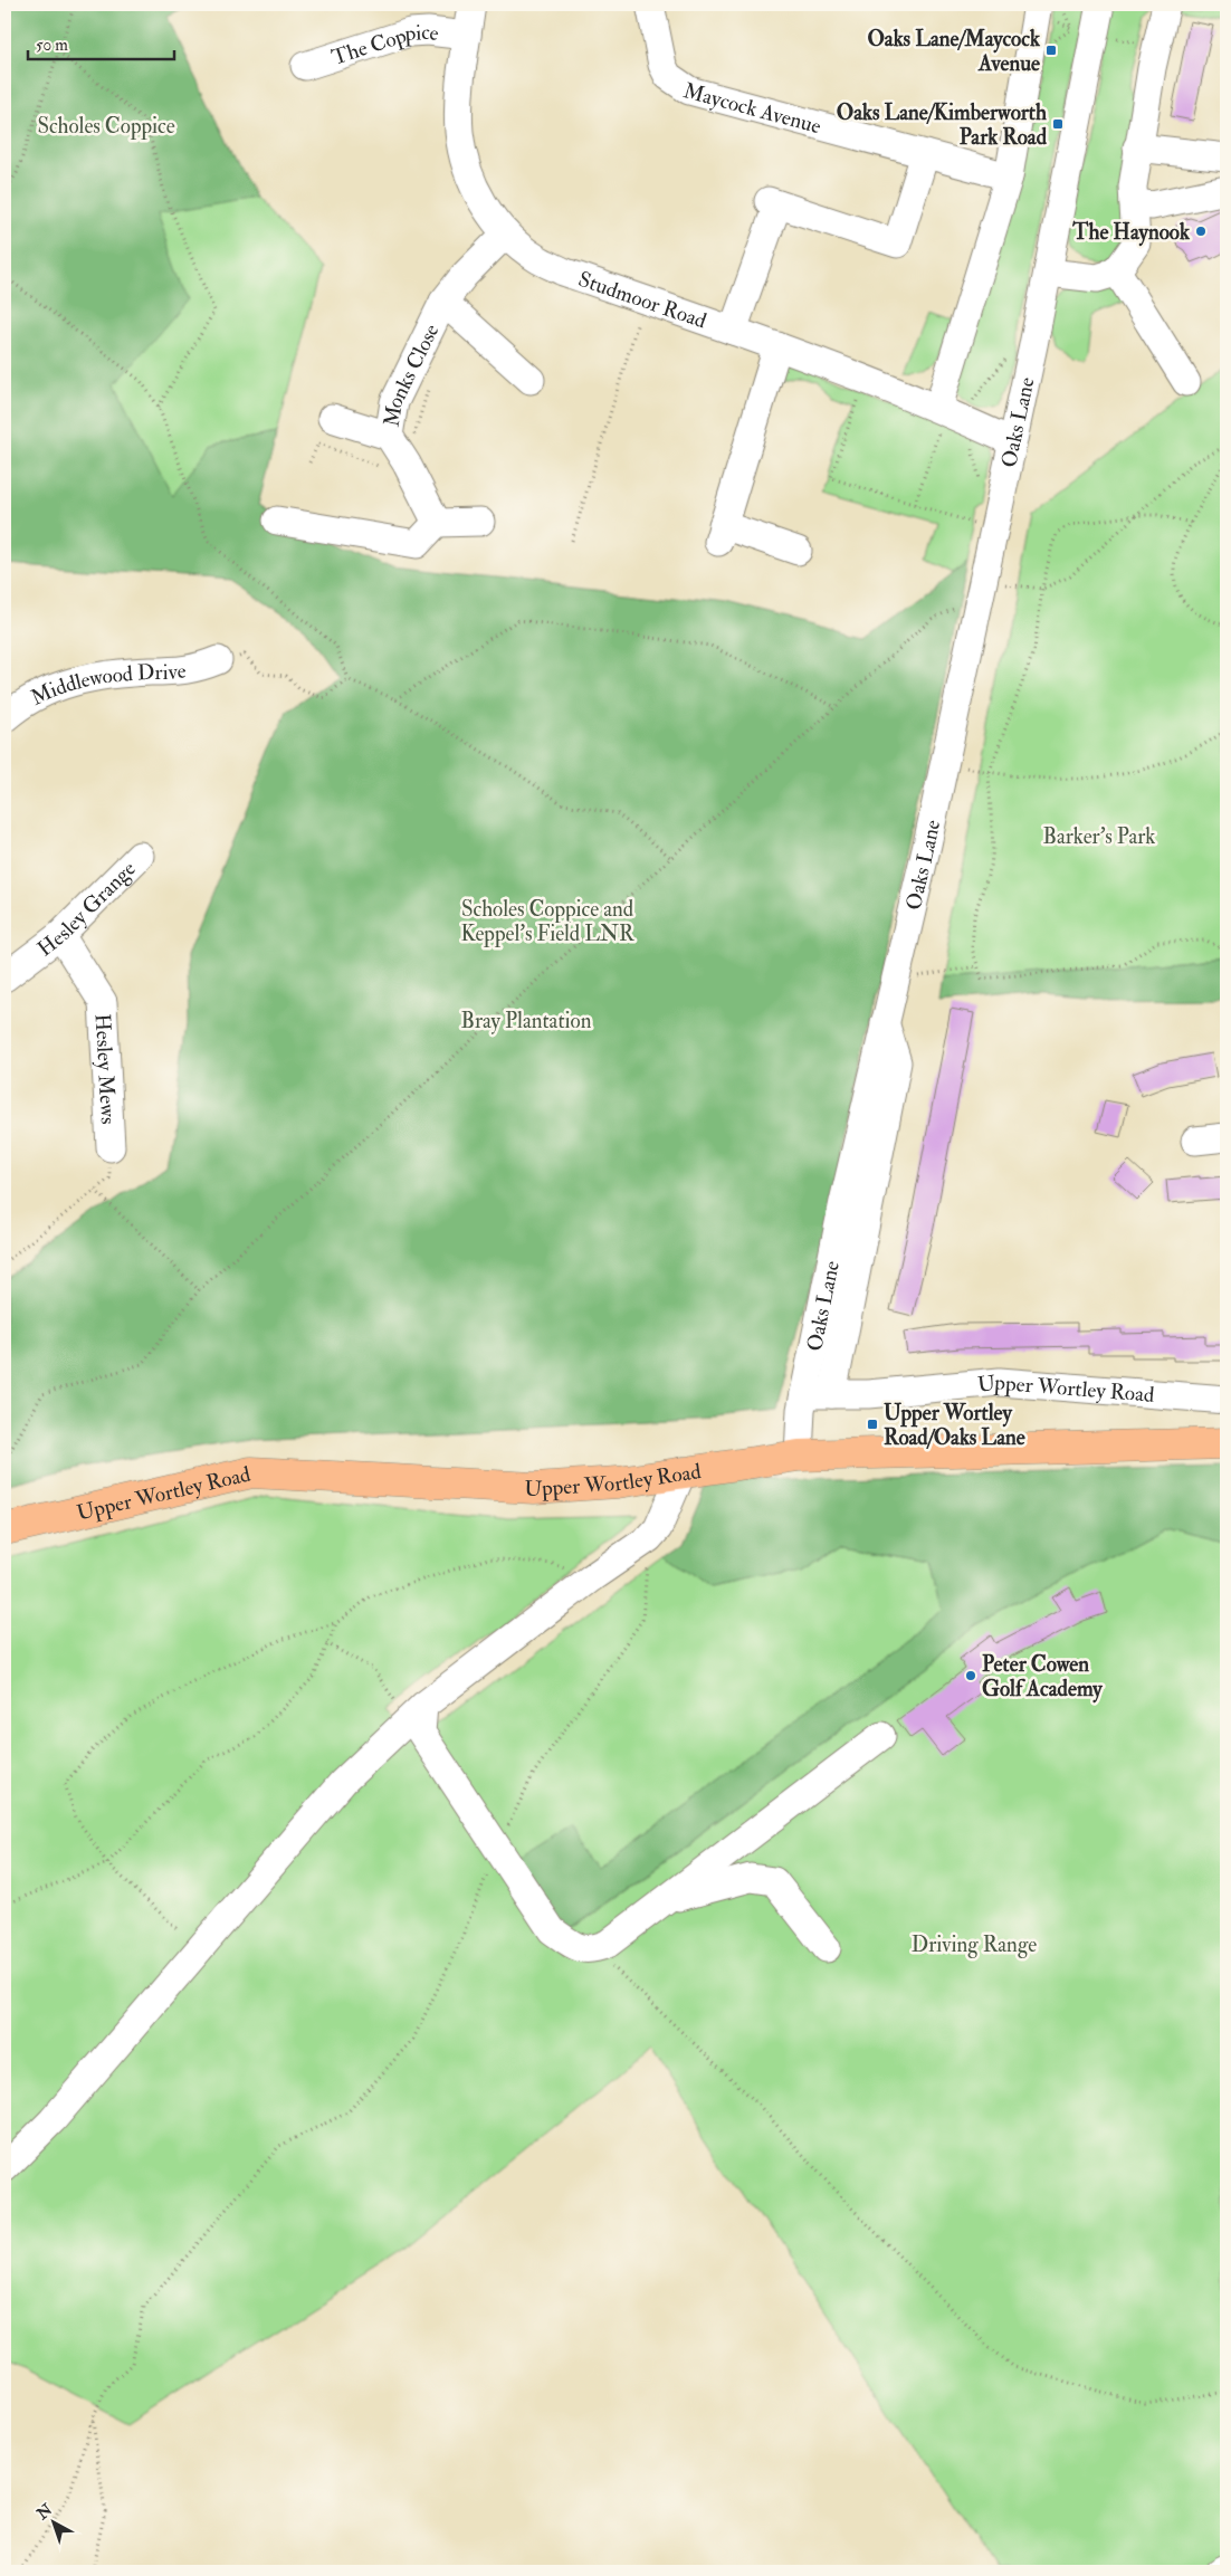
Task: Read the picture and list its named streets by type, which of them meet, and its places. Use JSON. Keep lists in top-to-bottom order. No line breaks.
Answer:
{"streets":{"main road":["Upper Wortley Road"],"street":["The Coppice","Maycock Avenue","Studmoor Road","Monks Close","Oaks Lane","Middlewood Drive","Hesley Grange","Hesley Mews"]},"crossings":[["The Coppice","Studmoor Road"],["Studmoor Road","Monks Close"],["Studmoor Road","Oaks Lane"],["Oaks Lane","Upper Wortley Road"],["Hesley Grange","Hesley Mews"]],"parks":["Scholes Coppice","Barker's Park","Scholes Coppice and Keppel's Field LNR","Bray Plantation","Driving Range"],"places":{"transit":["Oaks Lane/Maycock Avenue","Oaks Lane/Kimberworth Park Road","Upper Wortley Road/Oaks Lane"],"other":["The Haynook","Peter Cowen Golf Academy"]},"scale_bar":"50 m","north":"top left"}
